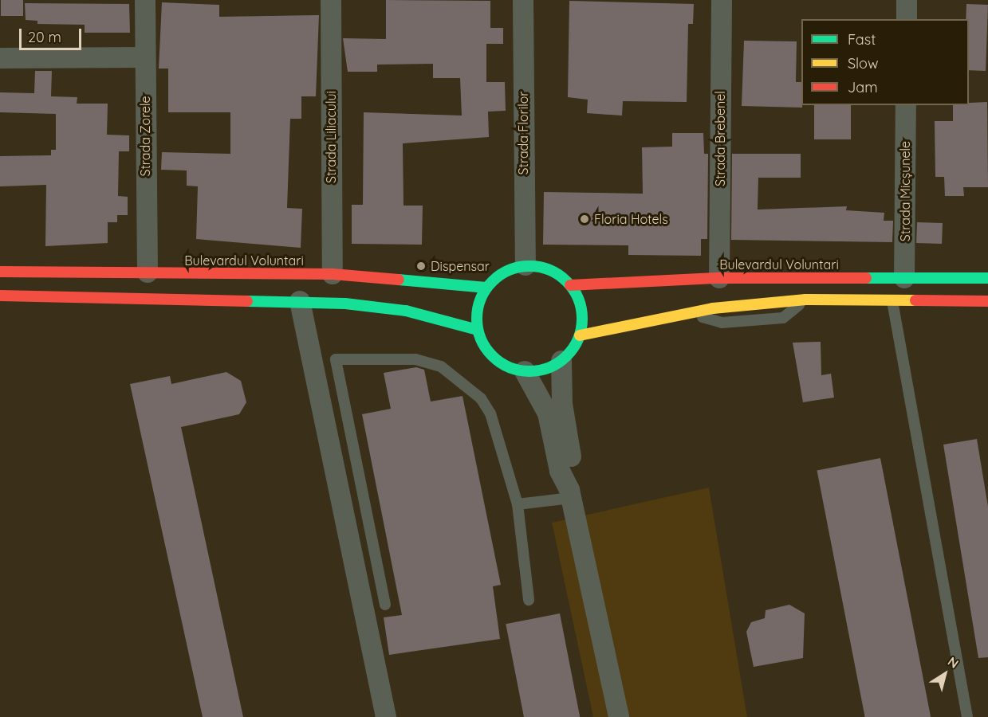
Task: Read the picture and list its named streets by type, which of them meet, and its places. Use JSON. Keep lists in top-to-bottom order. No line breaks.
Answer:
{"streets":{"highway":["Bulevardul Voluntari"],"street":["Strada Florilor","Strada Zorele","Strada Liliacului","Strada Brebenel","Strada Micșunele"]},"crossings":[["Strada Florilor","Bulevardul Voluntari"],["Strada Zorele","Bulevardul Voluntari"],["Strada Liliacului","Bulevardul Voluntari"],["Strada Brebenel","Bulevardul Voluntari"],["Strada Micșunele","Bulevardul Voluntari"]],"places":["Floria Hotels","Dispensar"],"legend":["Fast","Slow","Jam"],"scale_bar":"20 m","north":"top right"}
